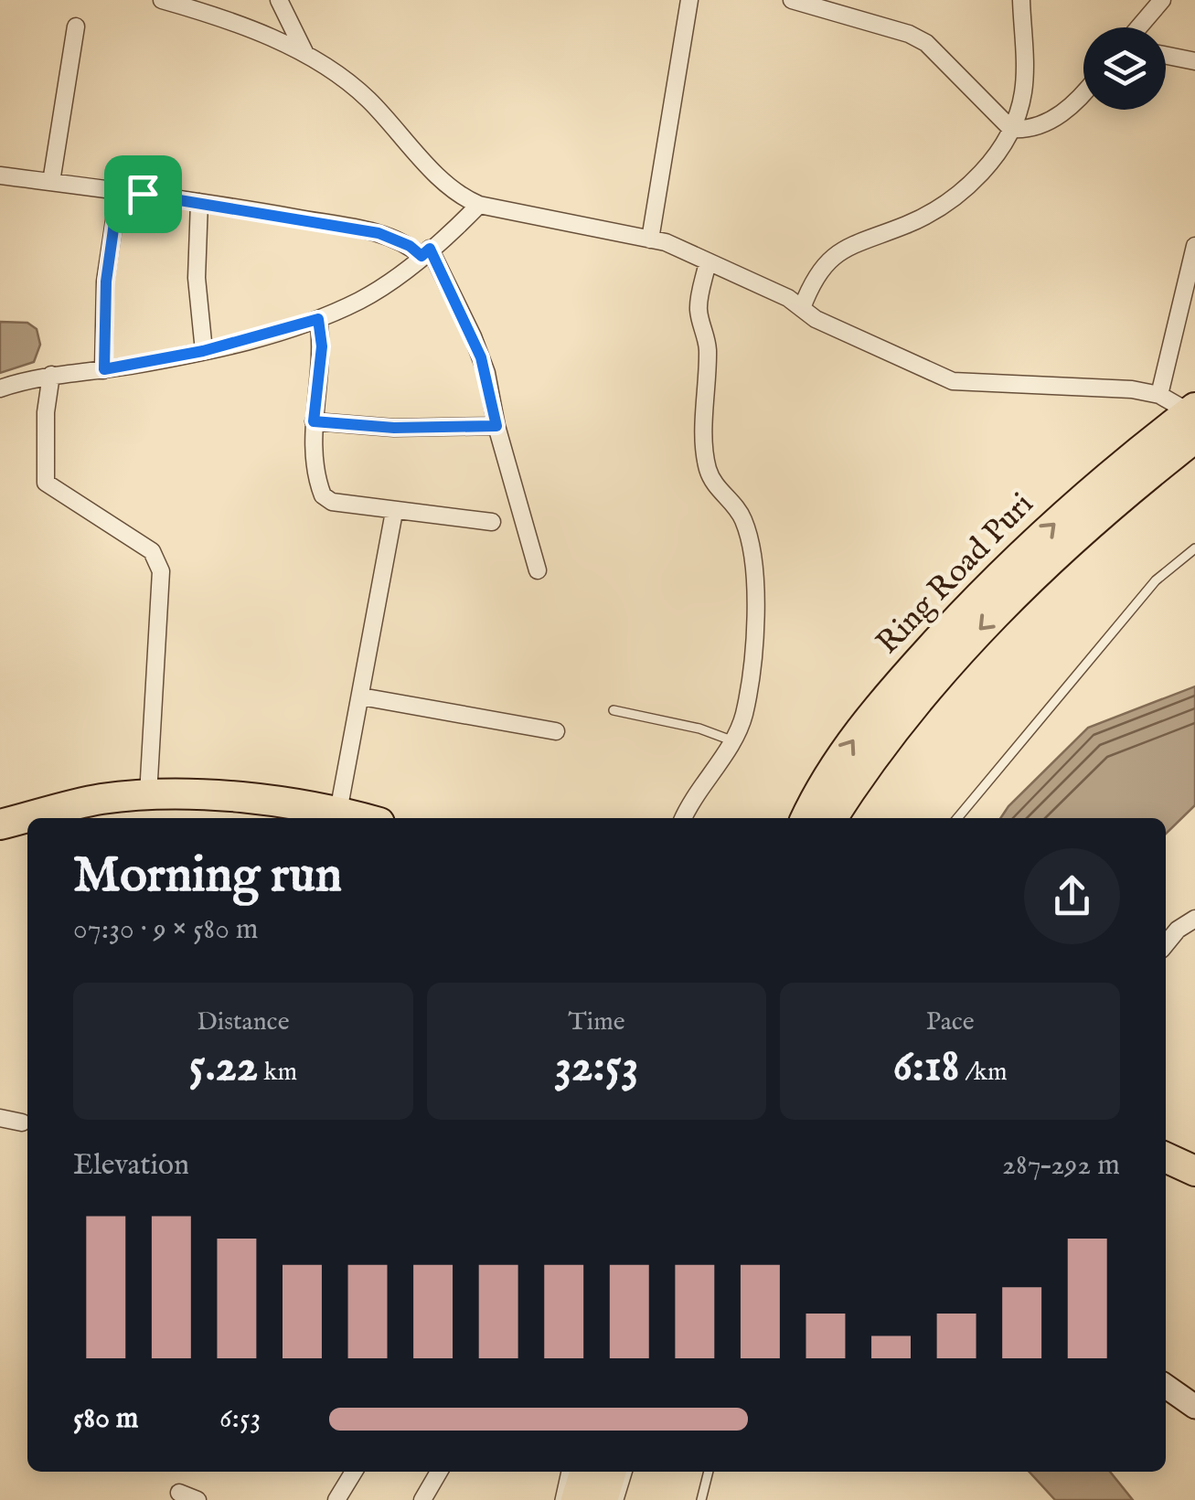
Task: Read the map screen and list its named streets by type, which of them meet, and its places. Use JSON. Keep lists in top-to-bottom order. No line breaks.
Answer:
{"streets":{"highway":["Ring Road Puri"]},"page":{"heading":["Morning run","07:30 · 9 × 580 m"],"stats":[["Distance","5.22 km"],["Time","32:53"],["Pace","6:18 /km"]],"chart":["Elevation","287–292 m"],"list":[{"name":"580 m","note":"6:53"}]}}
